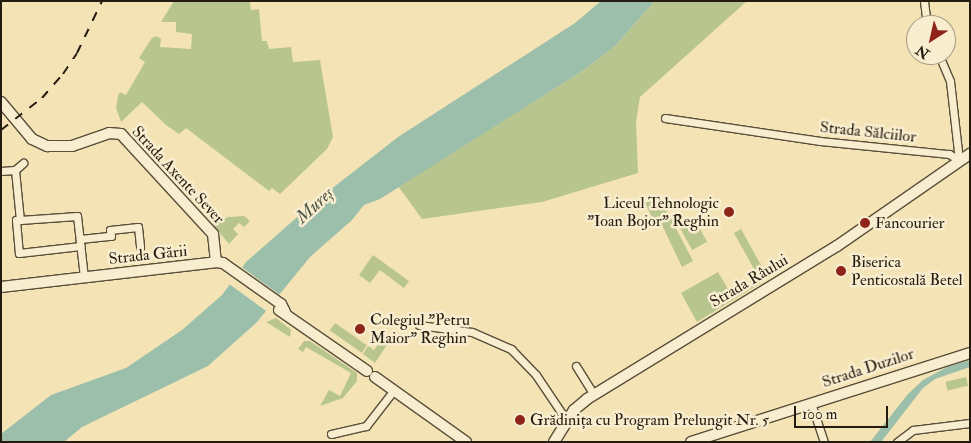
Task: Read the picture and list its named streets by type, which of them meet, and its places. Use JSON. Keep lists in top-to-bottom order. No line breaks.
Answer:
{"streets":{"main road":["Strada Axente Sever","Strada Gării","Strada Râului","Strada Duzilor"],"street":["Strada Sălciilor"]},"crossings":[["Strada Sălciilor","Strada Râului"],["Strada Axente Sever","Strada Gării"]],"water":["Mureș"],"places":["Liceul Tehnologic \"Ioan Bojor\" Reghin","Fancourier","Biserica Penticostală Betel","Colegiul \"Petru Maior\" Reghin","Grădinița cu Program Prelungit Nr. 5"],"scale_bar":"100 m","north":"bottom left"}
